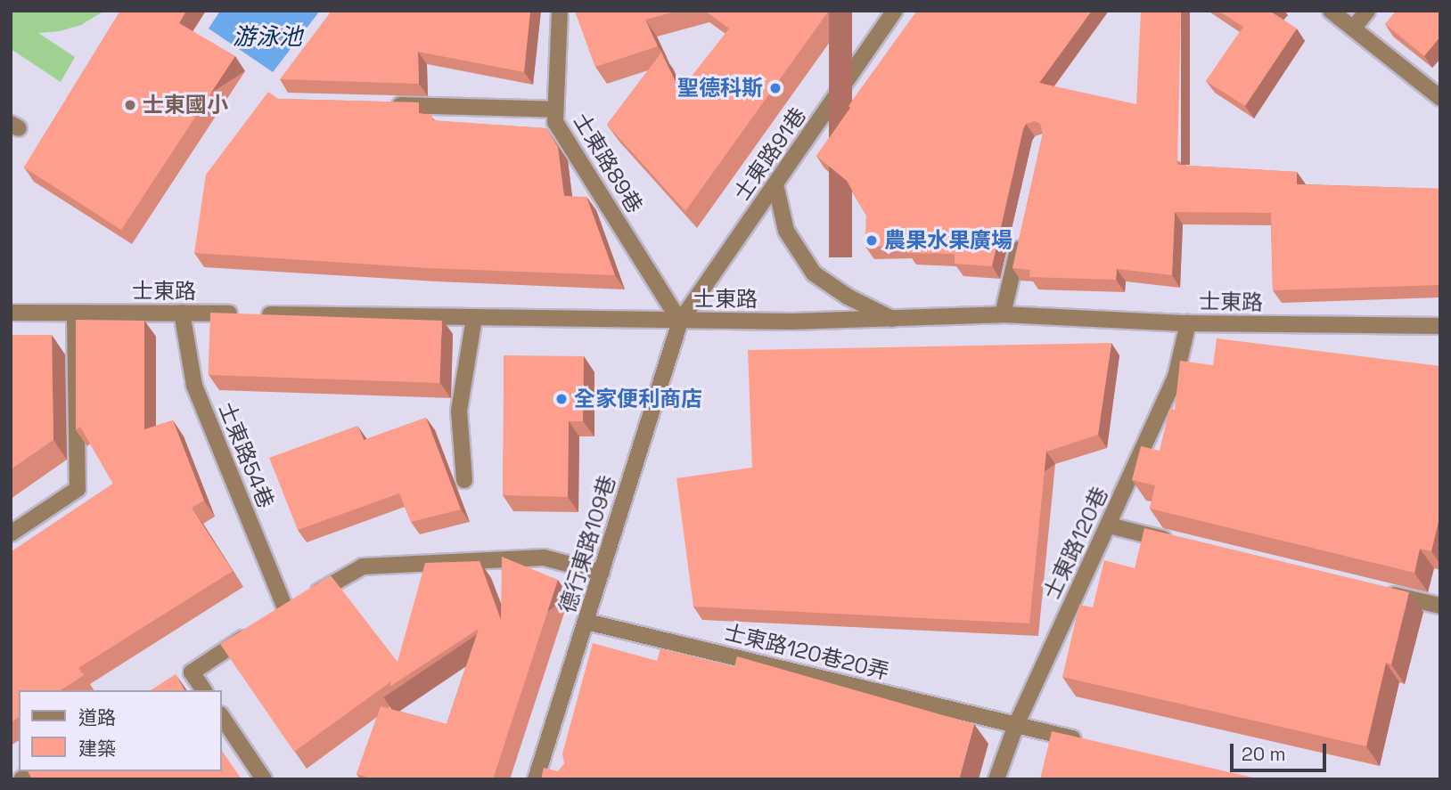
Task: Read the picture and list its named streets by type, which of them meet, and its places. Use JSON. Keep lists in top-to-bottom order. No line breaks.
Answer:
{"streets":{"street":["士東路91巷","士東路89巷","士東路","士東路54巷","士東路120巷","德行東路109巷","士東路120巷20弄"]},"crossings":[["士東路91巷","士東路89巷"],["士東路91巷","士東路"],["士東路91巷","德行東路109巷"],["士東路89巷","士東路"],["士東路89巷","德行東路109巷"],["士東路","士東路54巷"],["士東路","士東路120巷"],["士東路","德行東路109巷"],["士東路54巷","德行東路109巷"],["士東路120巷","士東路120巷20弄"],["德行東路109巷","士東路120巷20弄"]],"water":["游泳池"],"places":["聖德科斯","士東國小","農果水果廣場","全家便利商店"],"legend":["道路","建築"],"scale_bar":"20 m"}
